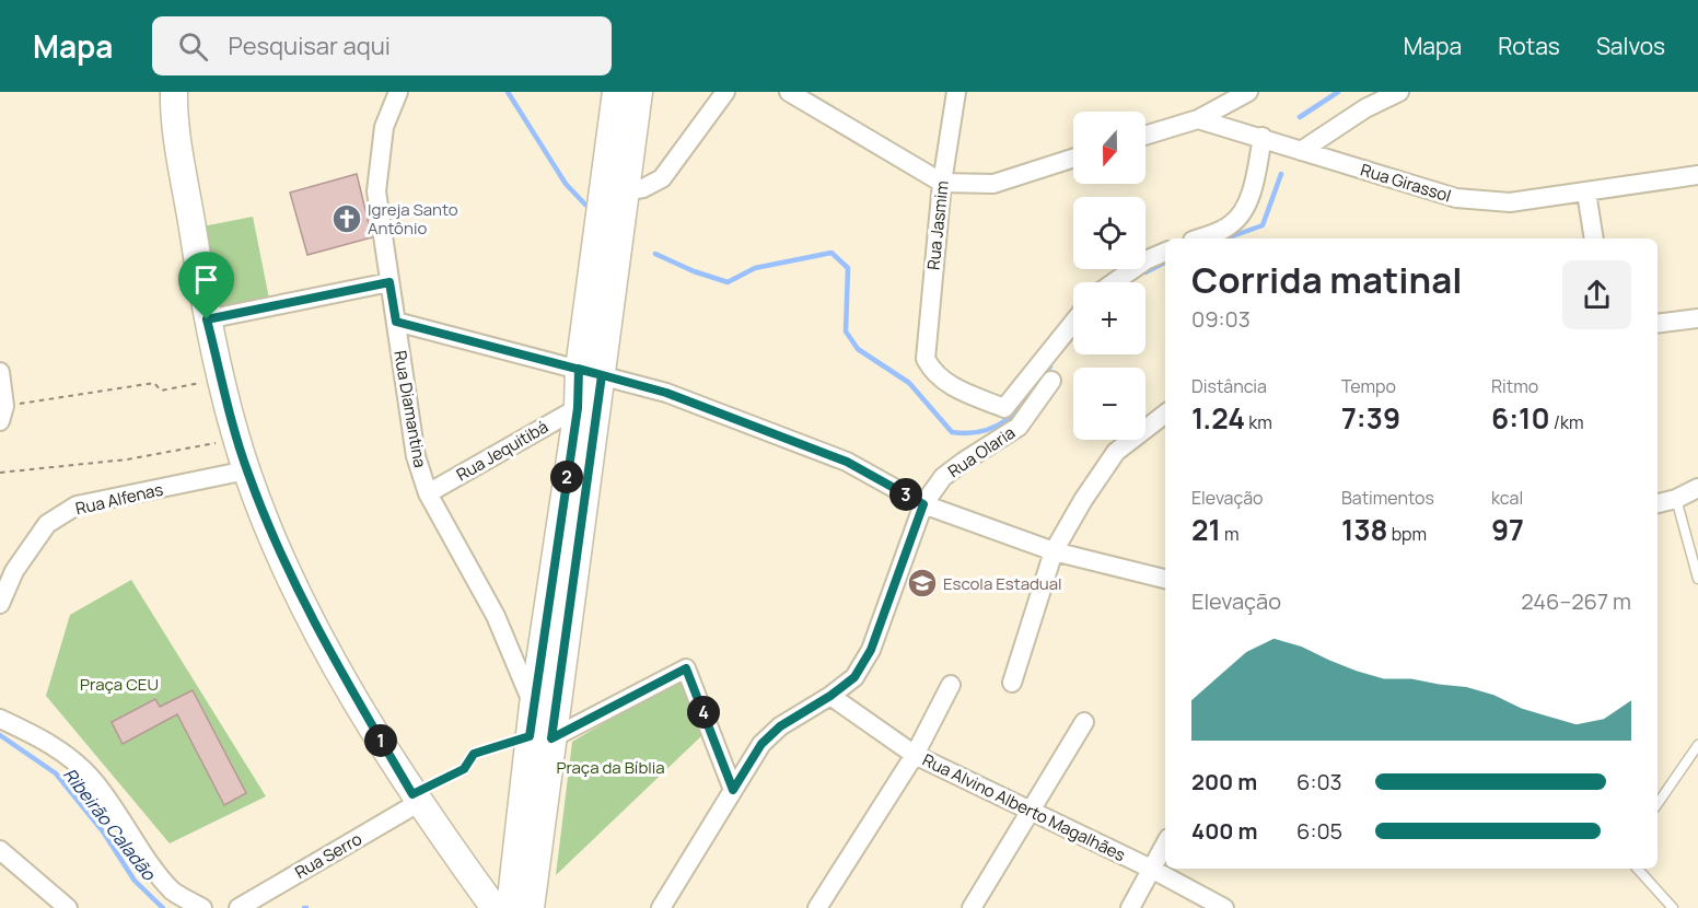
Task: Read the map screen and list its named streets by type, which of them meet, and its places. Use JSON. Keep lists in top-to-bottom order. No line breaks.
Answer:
{"streets":{"street":["Rua Girassol","Rua Jasmim","Rua Diamantina","Rua Jequitibá","Rua Olaria","Rua Alfenas","Rua Alvino Alberto Magalhães","Rua Serro"]},"crossings":[["Rua Jasmim","Rua Olaria"],["Rua Diamantina","Rua Jequitibá"],["Rua Olaria","Rua Alvino Alberto Magalhães"]],"water":["Ribeirão Caladão"],"parks":["Praça CEU","Praça da Bíblia"],"places":{"church":["Igreja Santo Antônio"],"school or university":["Escola Estadual"]},"north":"bottom","page":{"header":"Mapa","search":"Pesquisar aqui","nav":["Mapa","Rotas","Salvos"],"map_buttons":["+","−"],"heading":["Corrida matinal","09:03"],"stats":[["Distância","1.24 km"],["Tempo","7:39"],["Ritmo","6:10 /km"],["Elevação","21 m"],["Batimentos","138 bpm"],["kcal","97"]],"pins":["2","3","4","1"],"chart":["Elevação","246–267 m"],"list":[{"name":"200 m","note":"6:03"},{"name":"400 m","note":"6:05"}]}}
